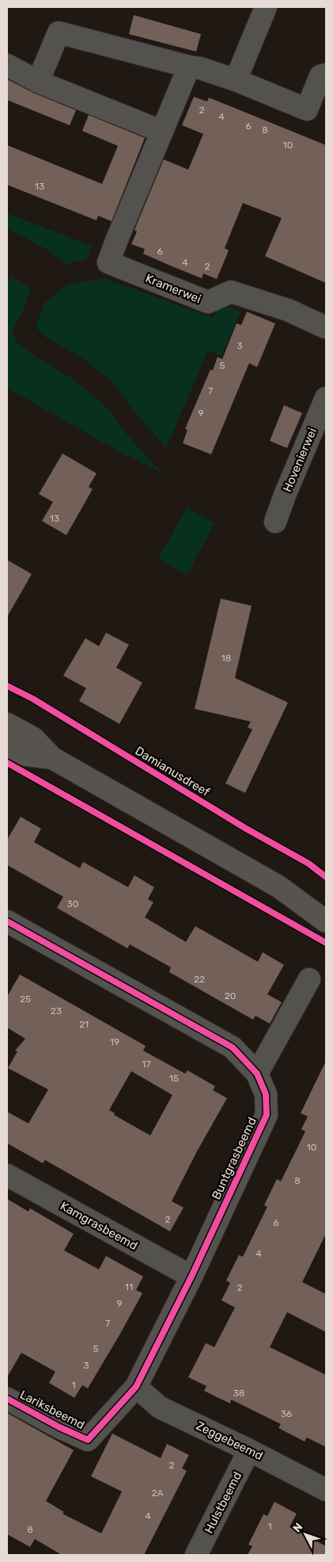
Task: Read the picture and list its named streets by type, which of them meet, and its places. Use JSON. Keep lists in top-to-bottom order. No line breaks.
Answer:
{"streets":{"street":["Kramerwei","Hovenierwei","Buntgrasbeemd","Kamgrasbeemd","Lariksbeemd","Zeggebeemd","Hulstbeemd"],"cycle path":["Damianusdreef"]},"crossings":[["Buntgrasbeemd","Kamgrasbeemd"],["Buntgrasbeemd","Lariksbeemd"],["Buntgrasbeemd","Zeggebeemd"],["Lariksbeemd","Zeggebeemd"],["Zeggebeemd","Hulstbeemd"]],"house_numbers":["2","4","6","8","10","13","6","4","2","3","5","7","9","13","18","30","22","20","25","23","21","19","17","15","10","8","2","6","4","11","2","9","7","5","3","1","38","36","2","2A","4","1","8"],"north":"top left"}
